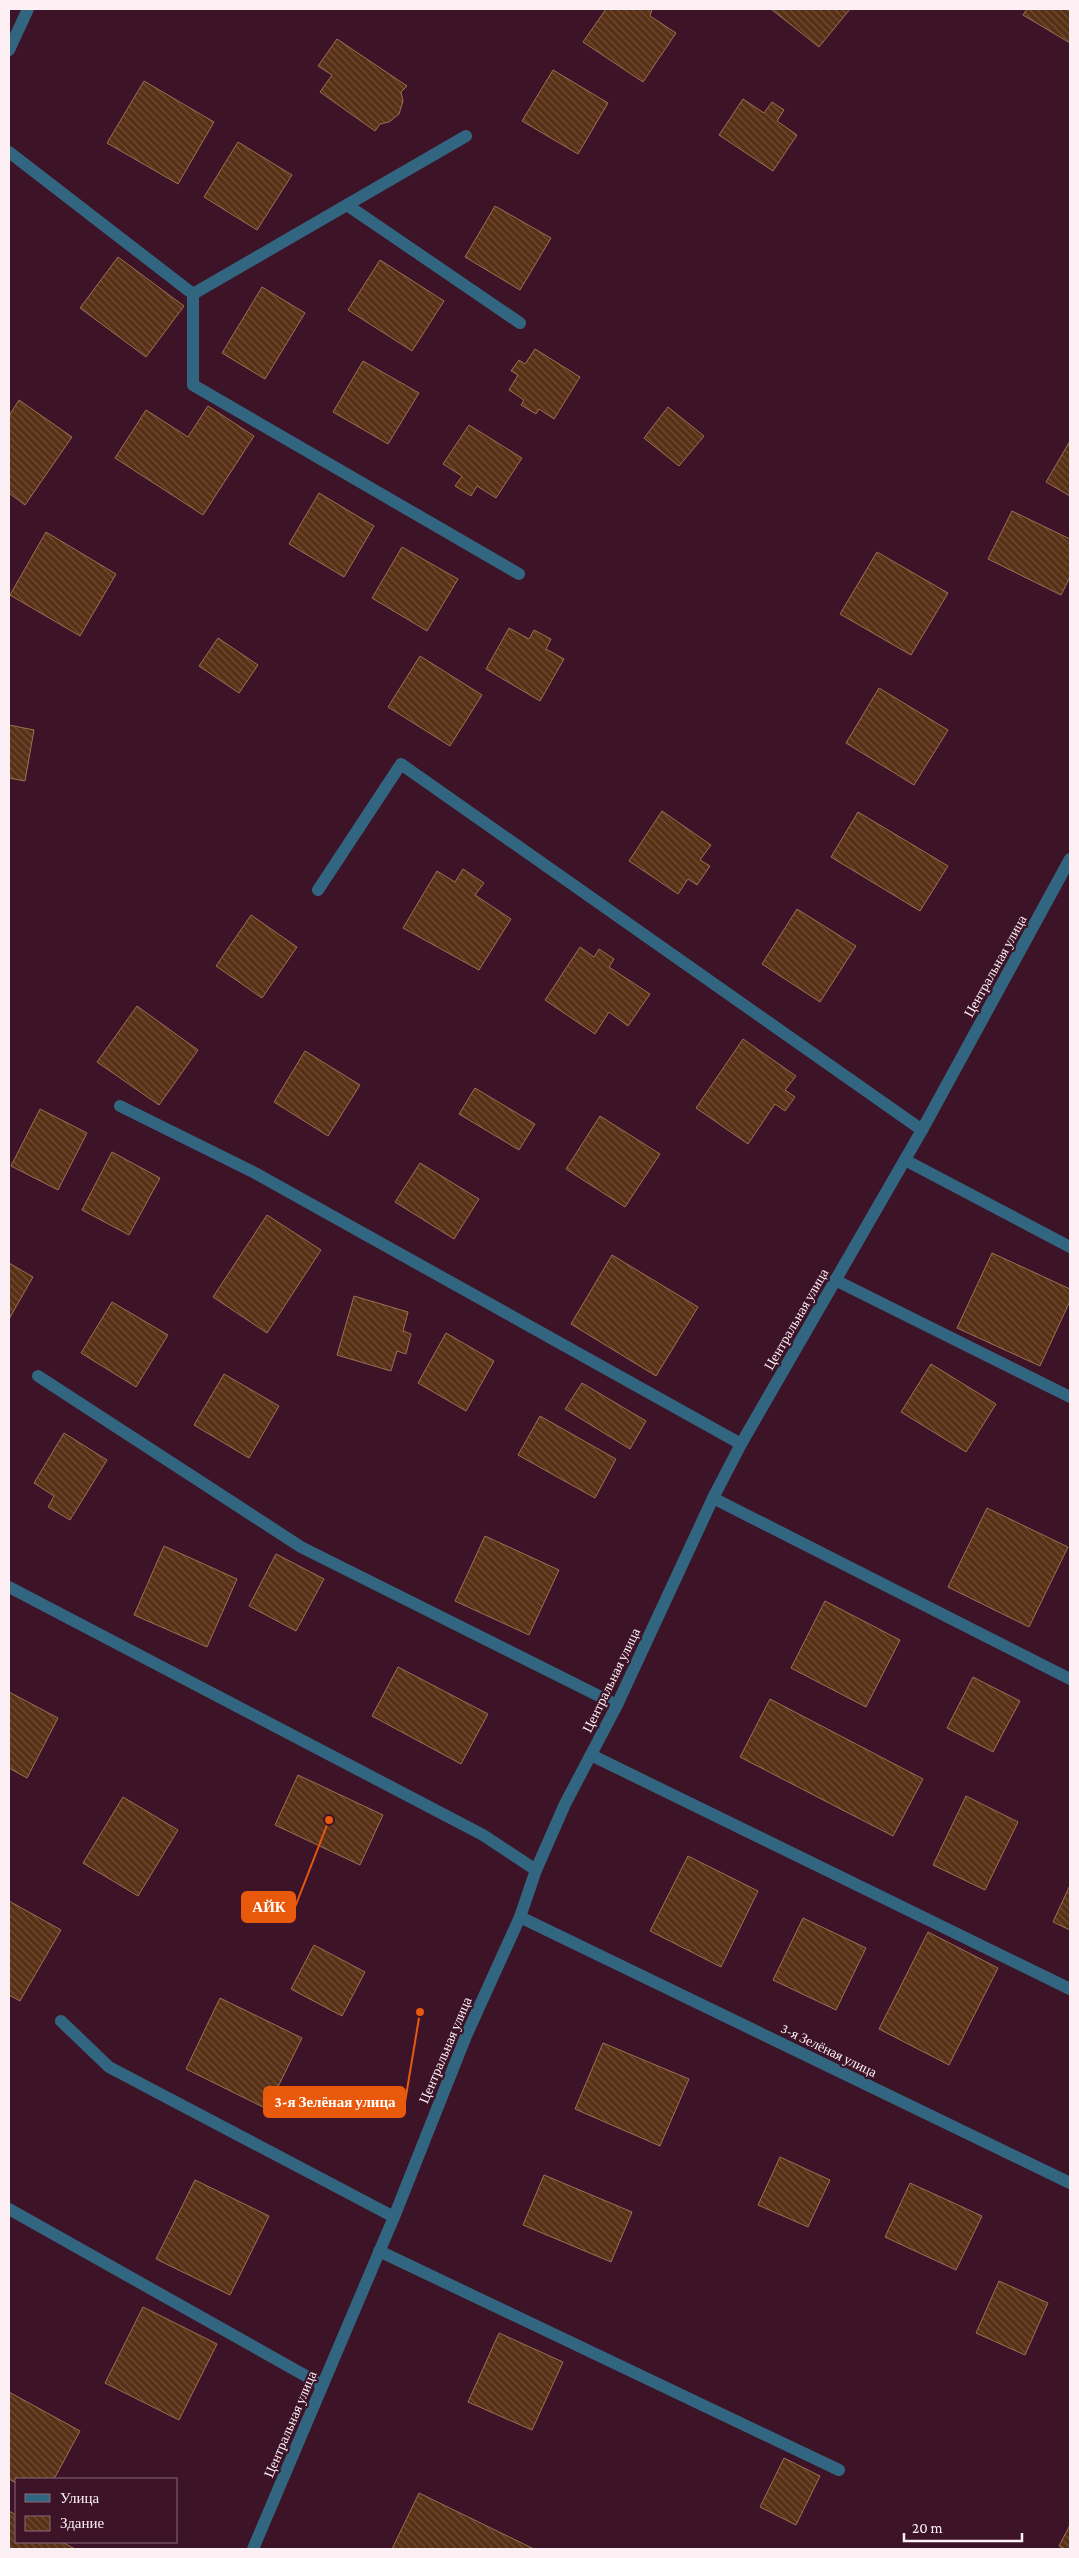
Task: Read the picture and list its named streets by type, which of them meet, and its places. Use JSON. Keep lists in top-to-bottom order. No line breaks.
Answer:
{"streets":{"street":["Центральная улица","3-я Зелёная улица"]},"crossings":[["Центральная улица","3-я Зелёная улица"]],"places":["АЙК","3-я Зелёная улица"],"legend":["Улица","Здание"],"scale_bar":"20 m"}
